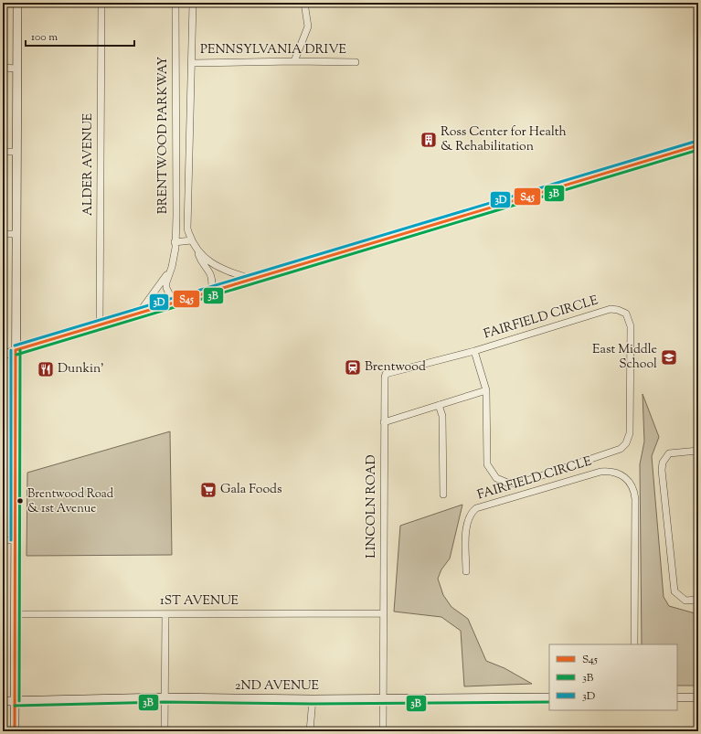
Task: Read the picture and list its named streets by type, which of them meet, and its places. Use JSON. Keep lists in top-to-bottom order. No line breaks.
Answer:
{"streets":{"street":["PENNSYLVANIA DRIVE","BRENTWOOD PARKWAY","ALDER AVENUE","FAIRFIELD CIRCLE","LINCOLN ROAD","1ST AVENUE","2ND AVENUE"]},"crossings":[["PENNSYLVANIA DRIVE","BRENTWOOD PARKWAY"],["FAIRFIELD CIRCLE","LINCOLN ROAD"],["LINCOLN ROAD","1ST AVENUE"],["LINCOLN ROAD","2ND AVENUE"]],"places":{"building":["Ross Center for Health & Rehabilitation"],"school or university":["East Middle School"],"station":["Brentwood"],"restaurant":["Dunkin'"],"supermarket":["Gala Foods"],"other":["Brentwood Road & 1st Avenue"]},"lines":["transit line 3D","transit line S45","transit line 3B"],"legend":["S45","3B","3D"],"scale_bar":"100 m"}
